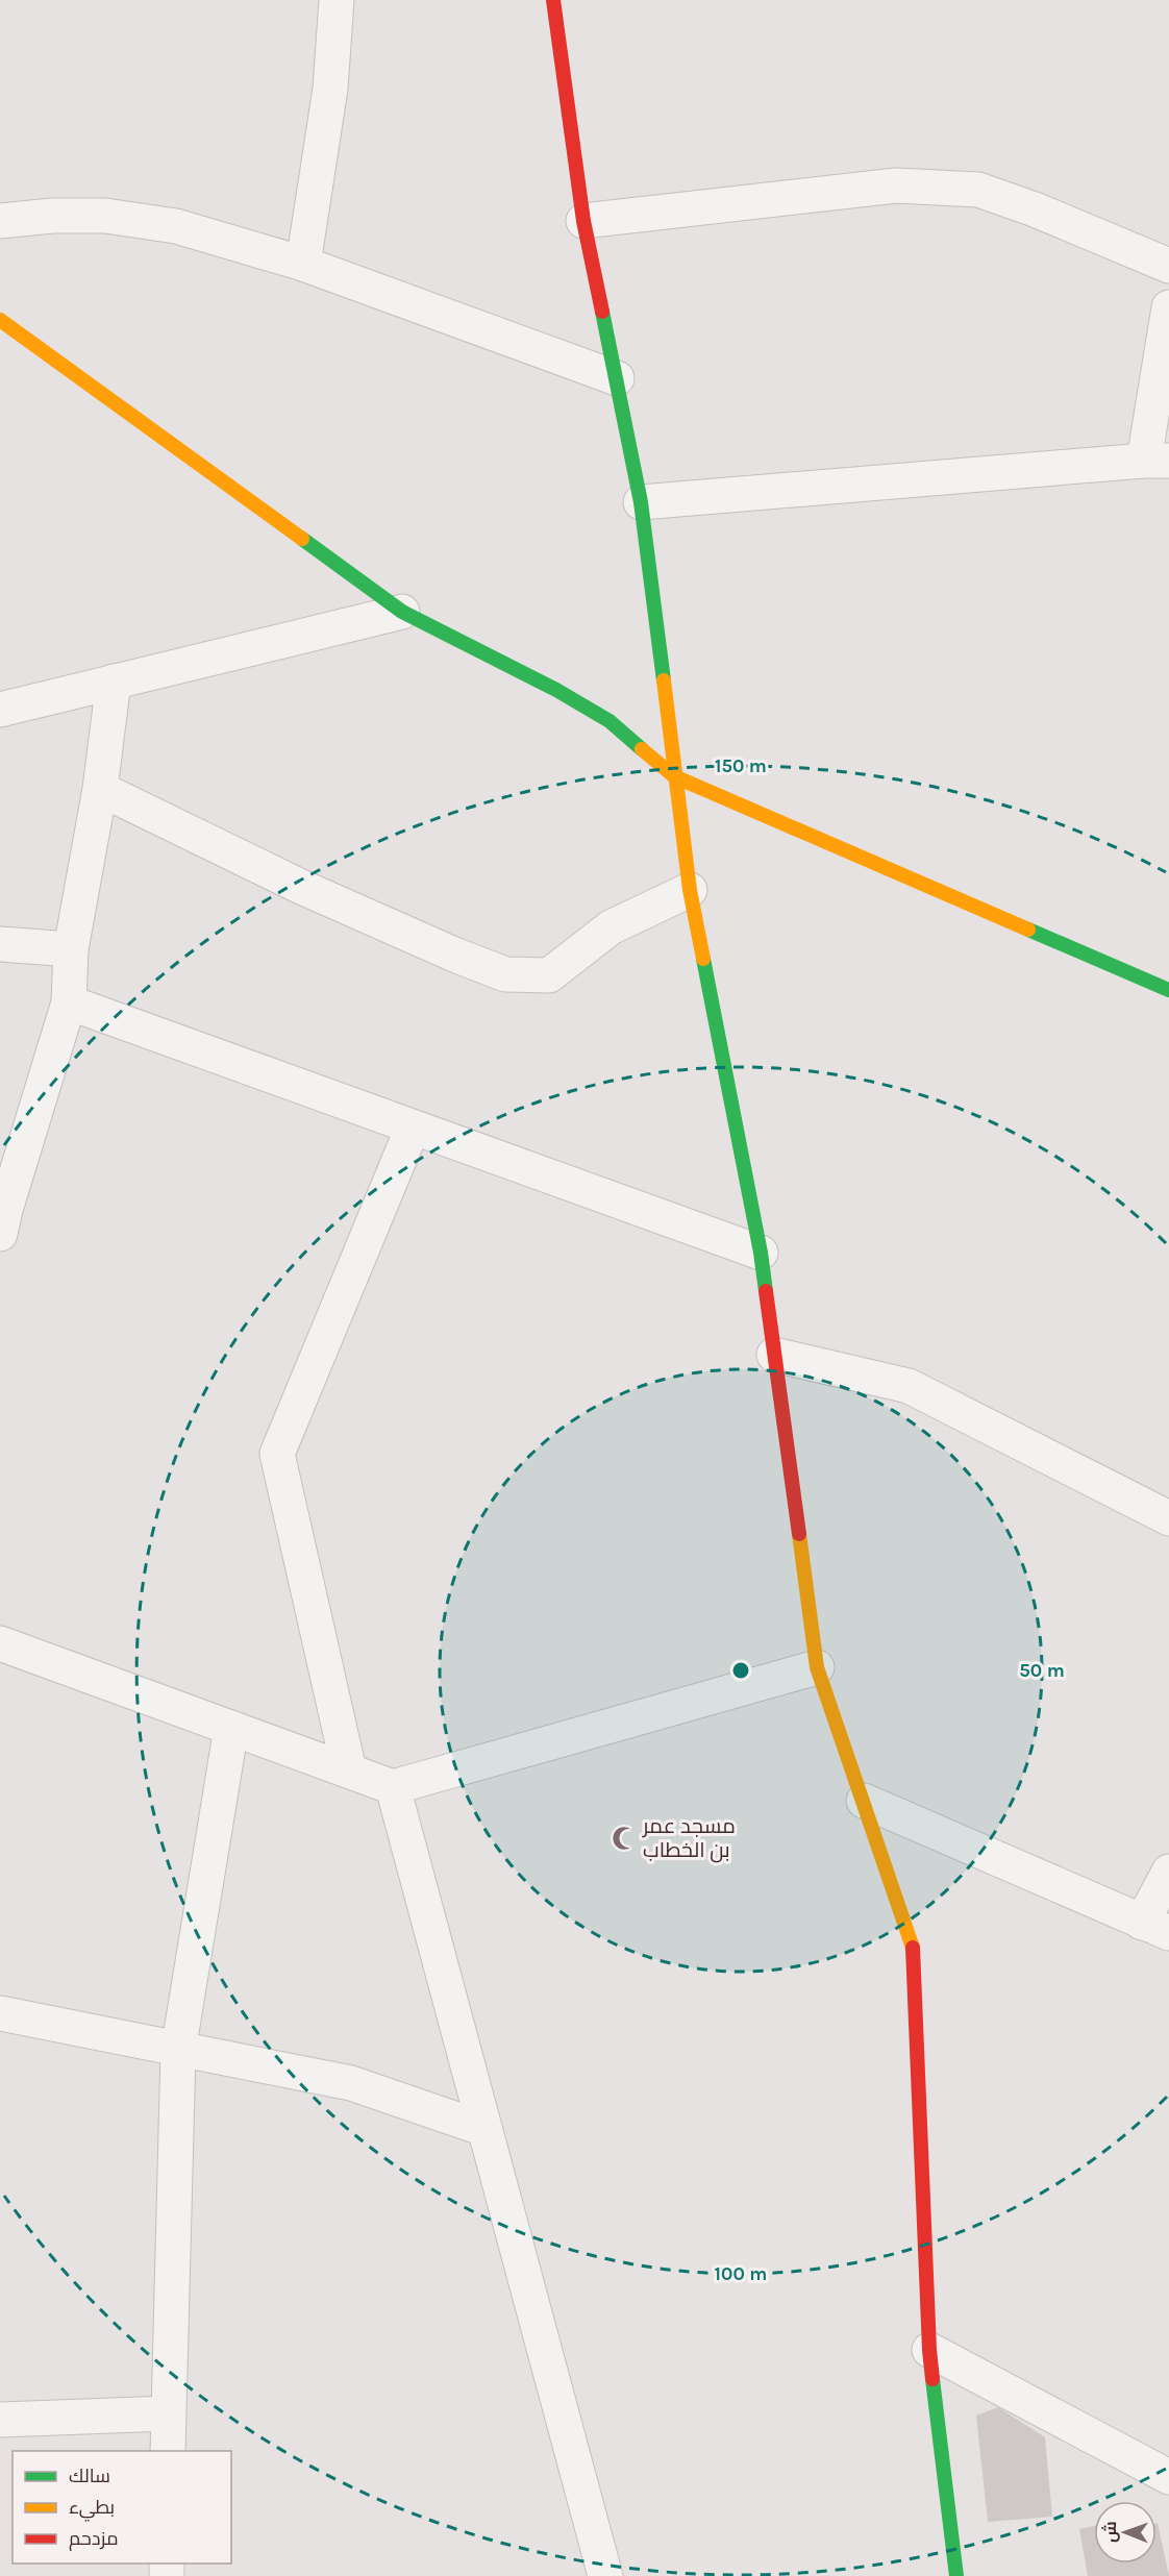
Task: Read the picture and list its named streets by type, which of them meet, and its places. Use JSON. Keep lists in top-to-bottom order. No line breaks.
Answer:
{"places":{"mosque":["مسجد عمر بن الخطاب"]},"legend":["سالك","بطيء","مزدحم"],"north":"left","rings":["150 m","50 m","100 m"]}
